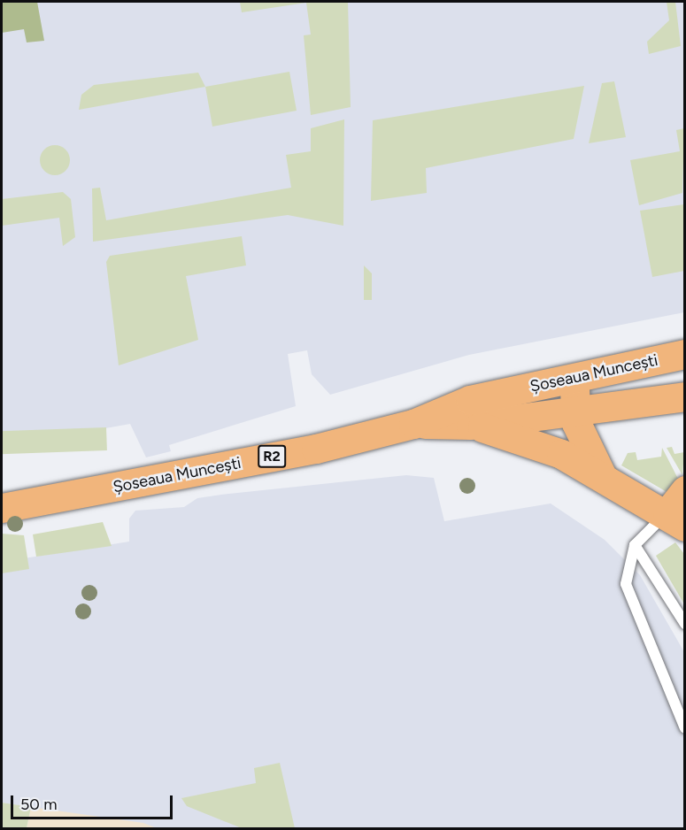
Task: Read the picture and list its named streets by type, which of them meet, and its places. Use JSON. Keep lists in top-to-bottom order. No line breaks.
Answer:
{"streets":{"main road":["Șoseaua Muncești","R2"]},"scale_bar":"50 m"}
